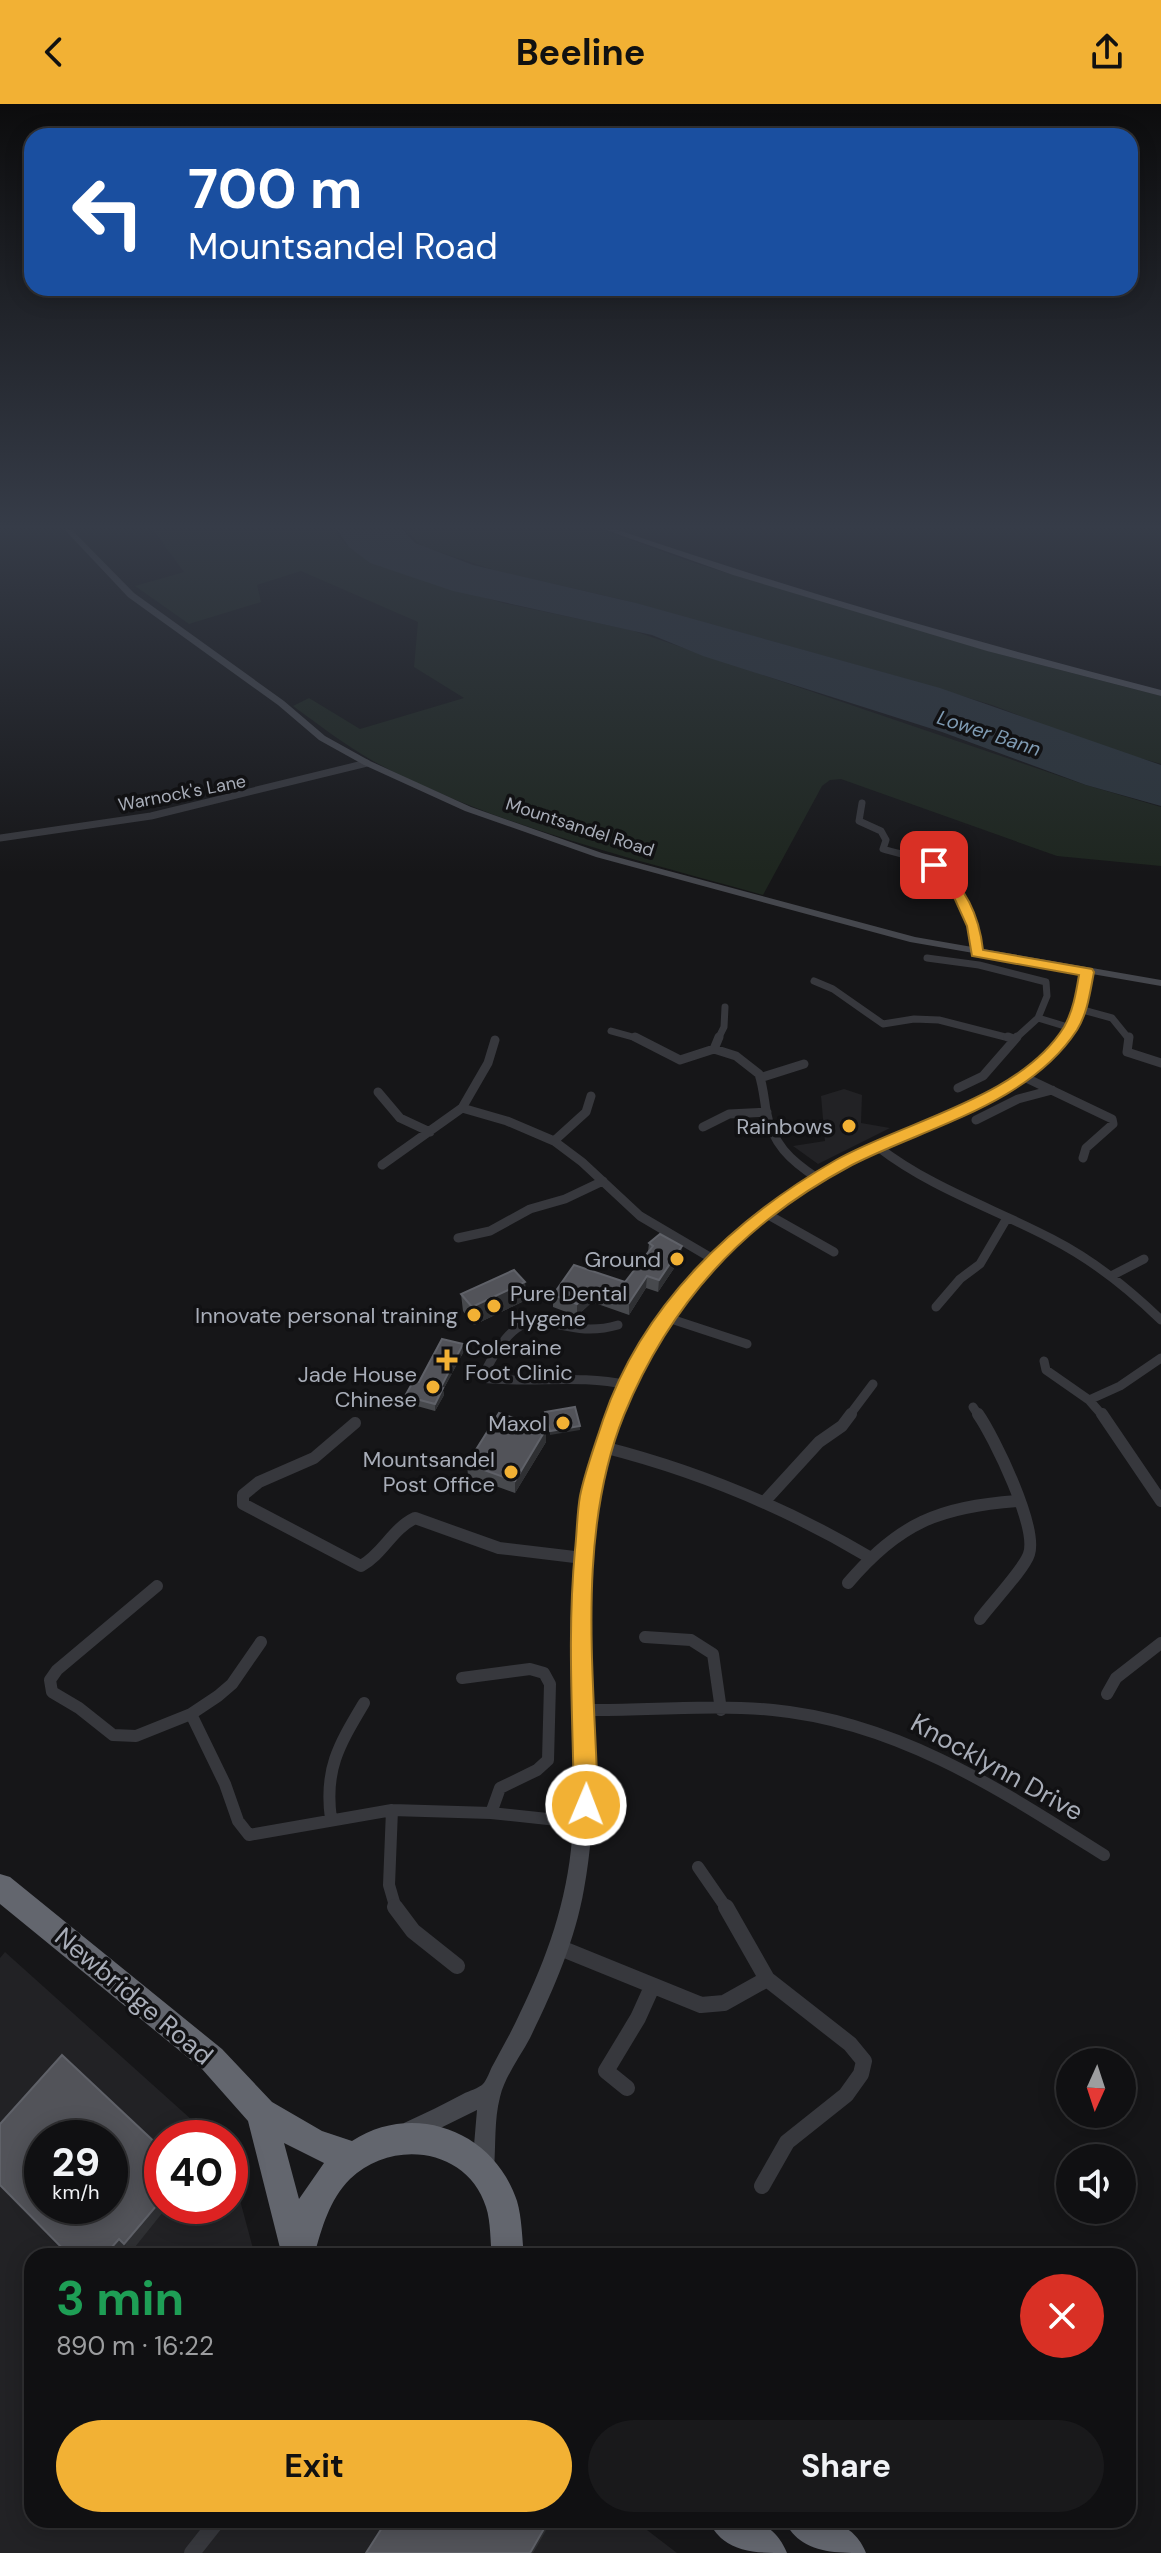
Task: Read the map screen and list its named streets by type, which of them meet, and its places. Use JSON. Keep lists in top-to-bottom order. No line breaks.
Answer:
{"streets":{"highway":["Newbridge Road"],"street":["Warnock's Lane","Mountsandel Road","Knocklynn Drive"]},"crossings":[["Warnock's Lane","Mountsandel Road"]],"water":["Lower Bann"],"places":{"other":["Rainbows","Ground","Pure Dental Hygene","Innovate personal training","Jade House Chinese","Maxol","Mountsandel Post Office"],"health":["Coleraine Foot Clinic"]},"north":"bottom","page":{"header":"Beeline","turn":["700 m","Mountsandel Road"],"speed":"29 km/h","limit":"40","heading":["3 min","890 m · 16:22"],"buttons":["Exit","Share"]}}
